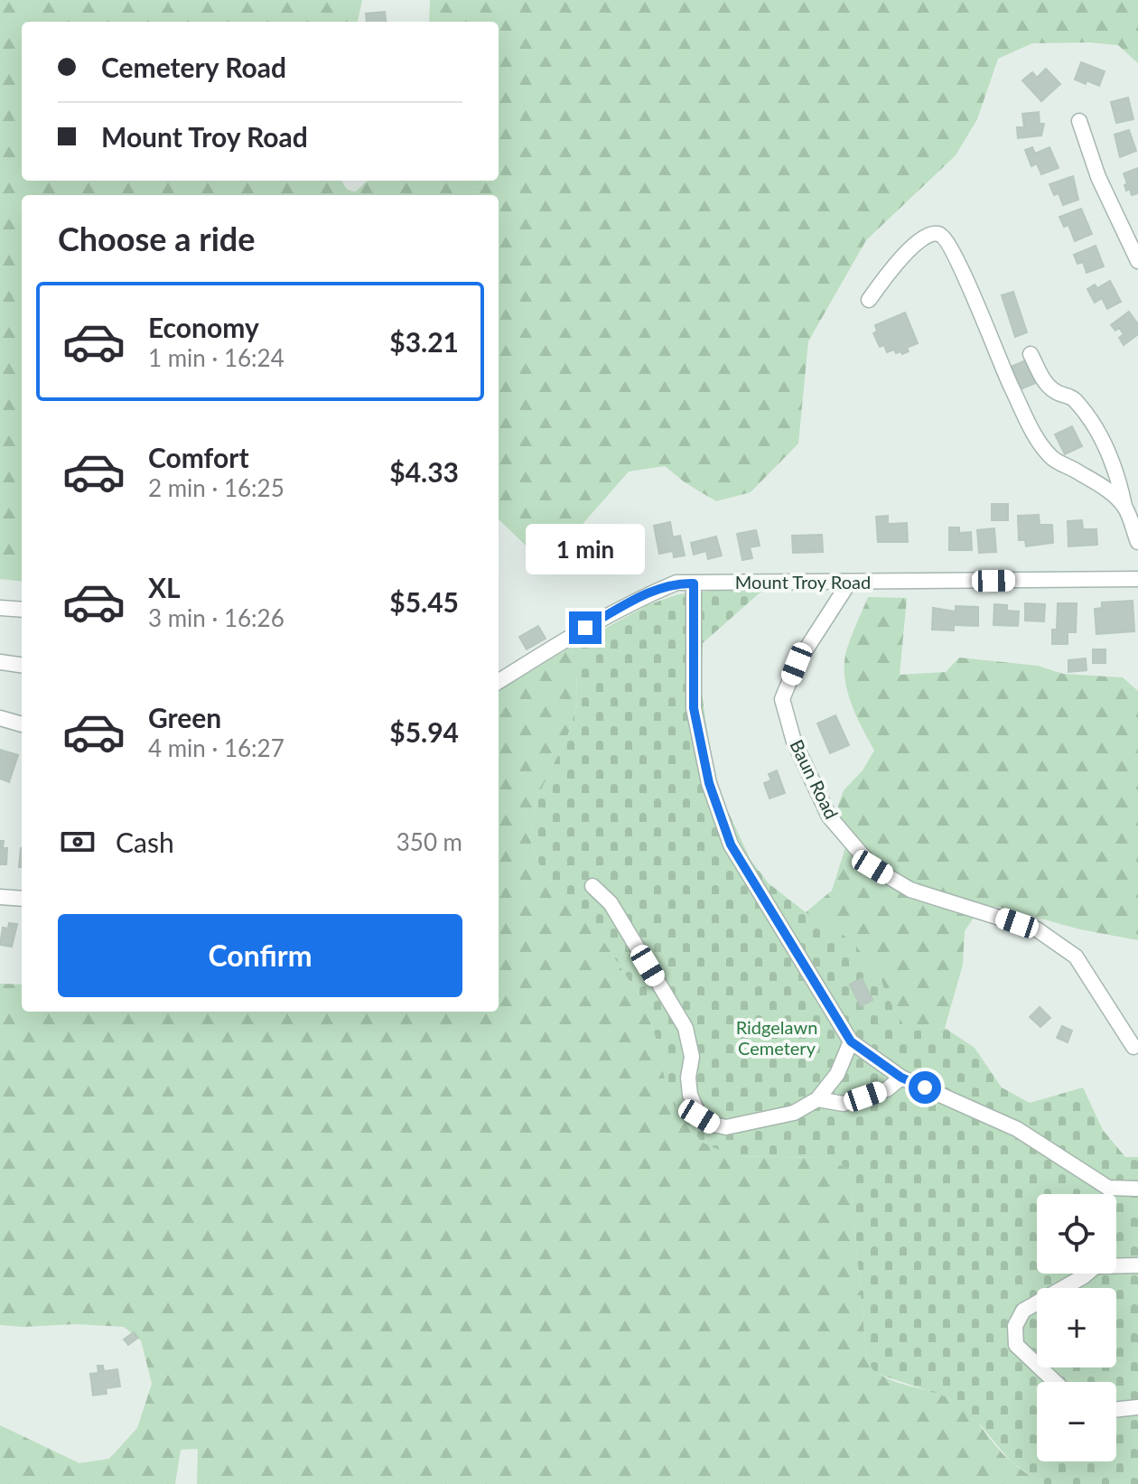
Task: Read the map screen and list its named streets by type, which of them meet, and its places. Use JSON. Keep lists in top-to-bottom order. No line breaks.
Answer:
{"streets":{"street":["Mount Troy Road","Baun Road"]},"crossings":[["Mount Troy Road","Baun Road"]],"parks":["Ridgelawn Cemetery"],"page":{"banner":["Cemetery Road","Mount Troy Road"],"heading":"Choose a ride","list":[{"name":"Economy","note":"1 min · 16:24","value":"$3.21"},{"name":"Comfort","note":"2 min · 16:25","value":"$4.33"},{"name":"XL","note":"3 min · 16:26","value":"$5.45"},{"name":"Green","note":"4 min · 16:27","value":"$5.94"}],"bubble":"1 min","pay":["Cash","350 m"],"buttons":"Confirm","map_buttons":["+","−"]}}
